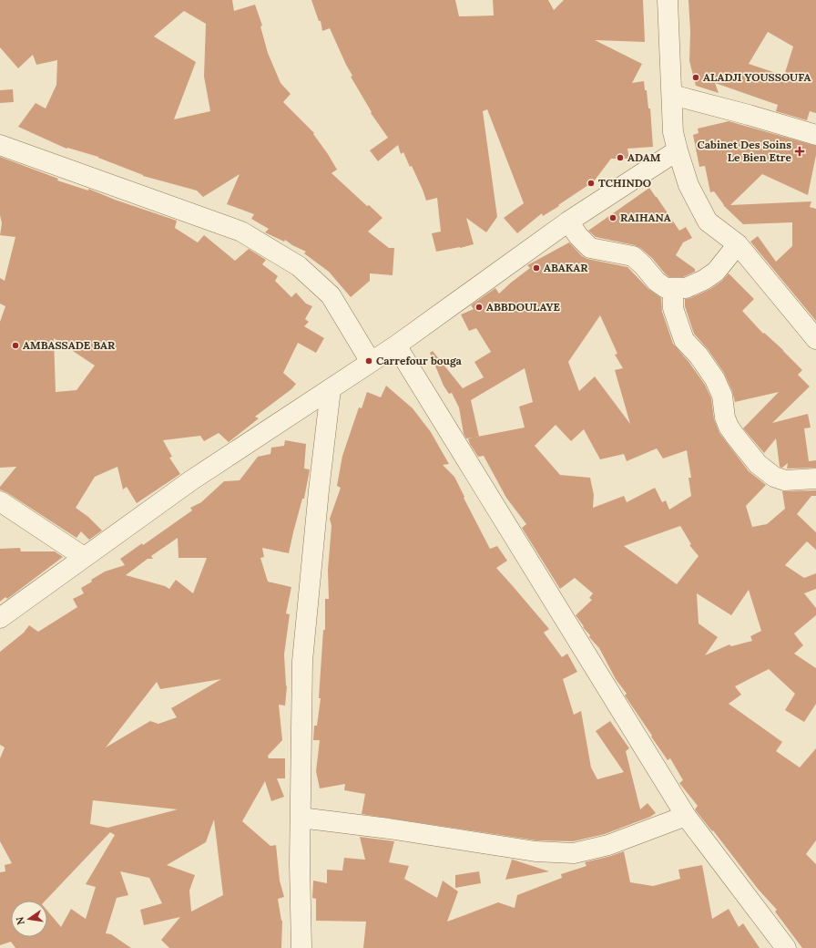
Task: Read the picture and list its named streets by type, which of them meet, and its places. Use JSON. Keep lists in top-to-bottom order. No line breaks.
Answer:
{"places":{"other":["ALADJI YOUSSOUFA","ADAM","TCHINDO","RAIHANA","ABAKAR","ABBDOULAYE","AMBASSADE BAR","Carrefour bouga"],"health":["Cabinet Des Soins Le Bien Etre"]},"north":"left"}
